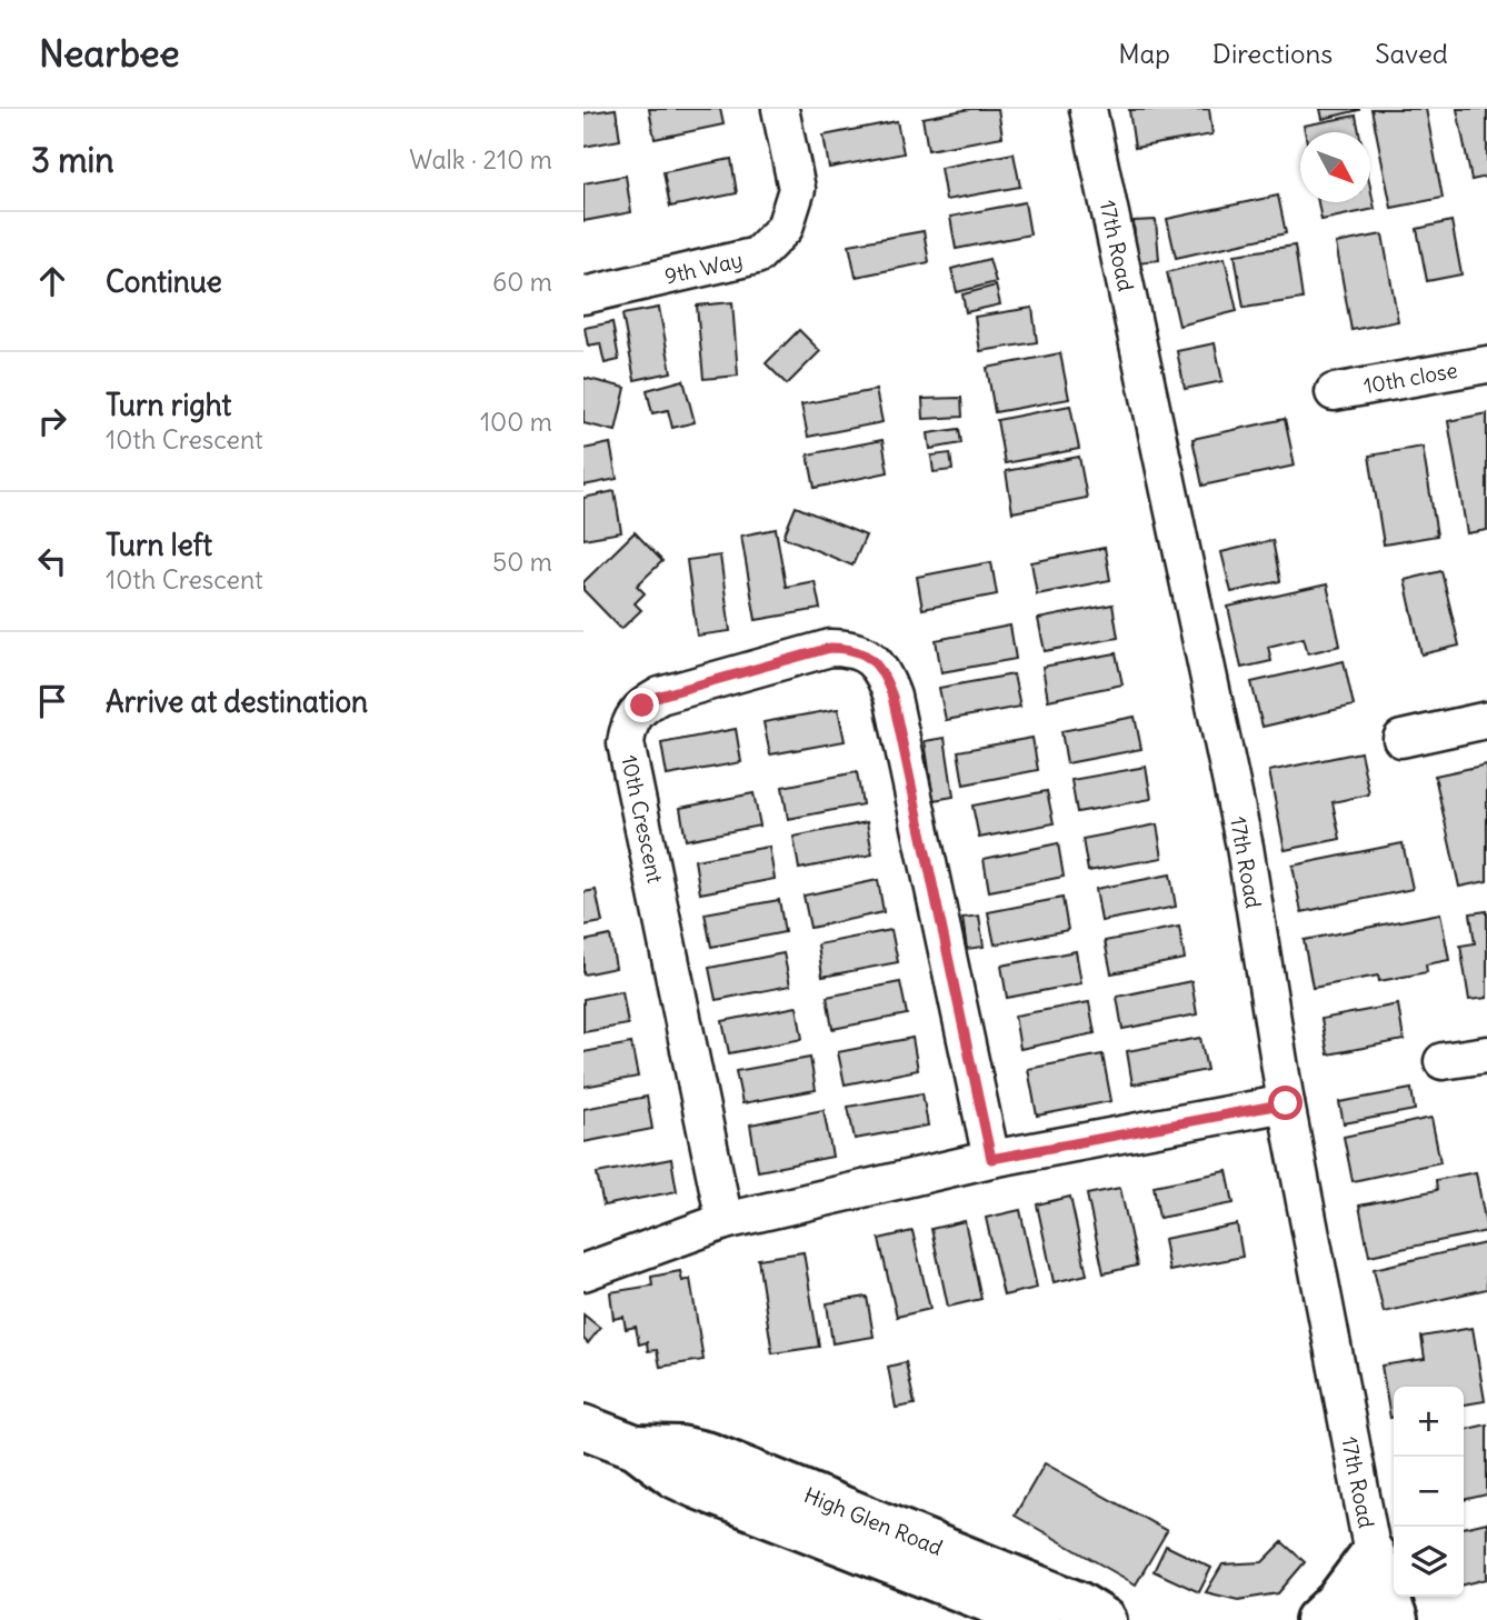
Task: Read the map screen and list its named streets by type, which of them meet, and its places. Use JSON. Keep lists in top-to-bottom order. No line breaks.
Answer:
{"streets":{"main road":["High Glen Road"],"street":["17th Road","9th Way","10th close","10th Crescent"]},"north":"bottom right","page":{"header":"Nearbee","nav":["Map","Directions","Saved"],"heading":["3 min","Walk · 210 m"],"list":[["Continue","60 m"],["Turn right","10th Crescent","100 m"],["Turn left","10th Crescent","50 m"],"Arrive at destination"],"map_buttons":["+","−"]}}
